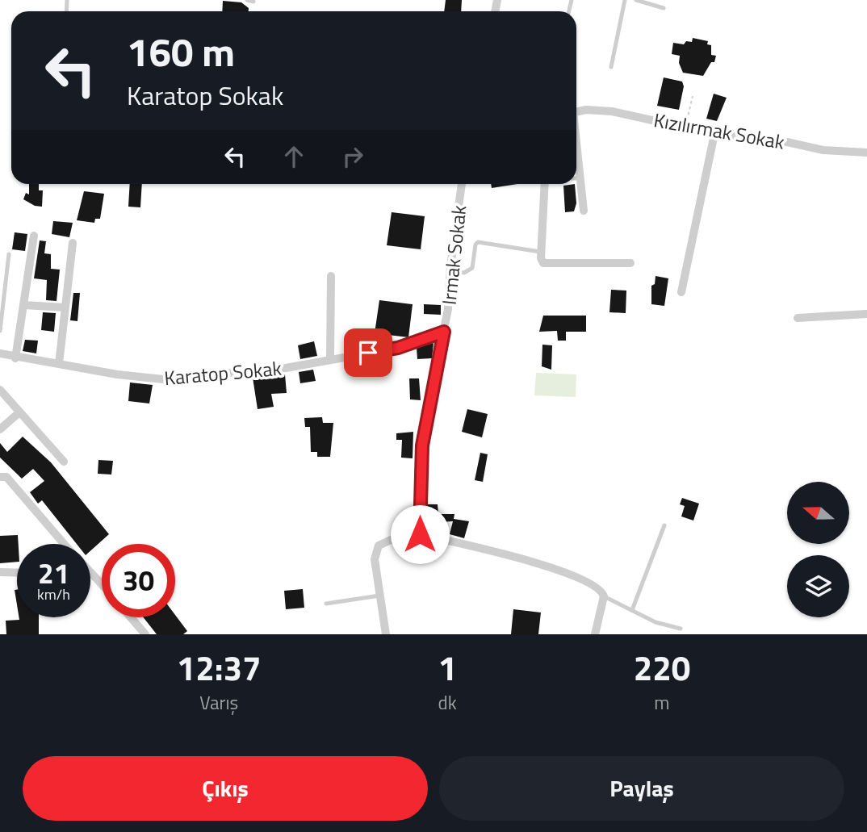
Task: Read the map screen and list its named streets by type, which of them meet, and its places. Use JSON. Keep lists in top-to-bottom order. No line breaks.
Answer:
{"streets":{"street":["Kızılırmak Sokak","Irmak Sokak","Karatop Sokak"]},"crossings":[["Irmak Sokak","Karatop Sokak"]],"north":"left","page":{"turn":["160 m","Karatop Sokak"],"speed":"21 km/h","limit":"30","eta":["12:37","Varış","1","dk","220","m"],"buttons":["Çıkış","Paylaş"]}}
